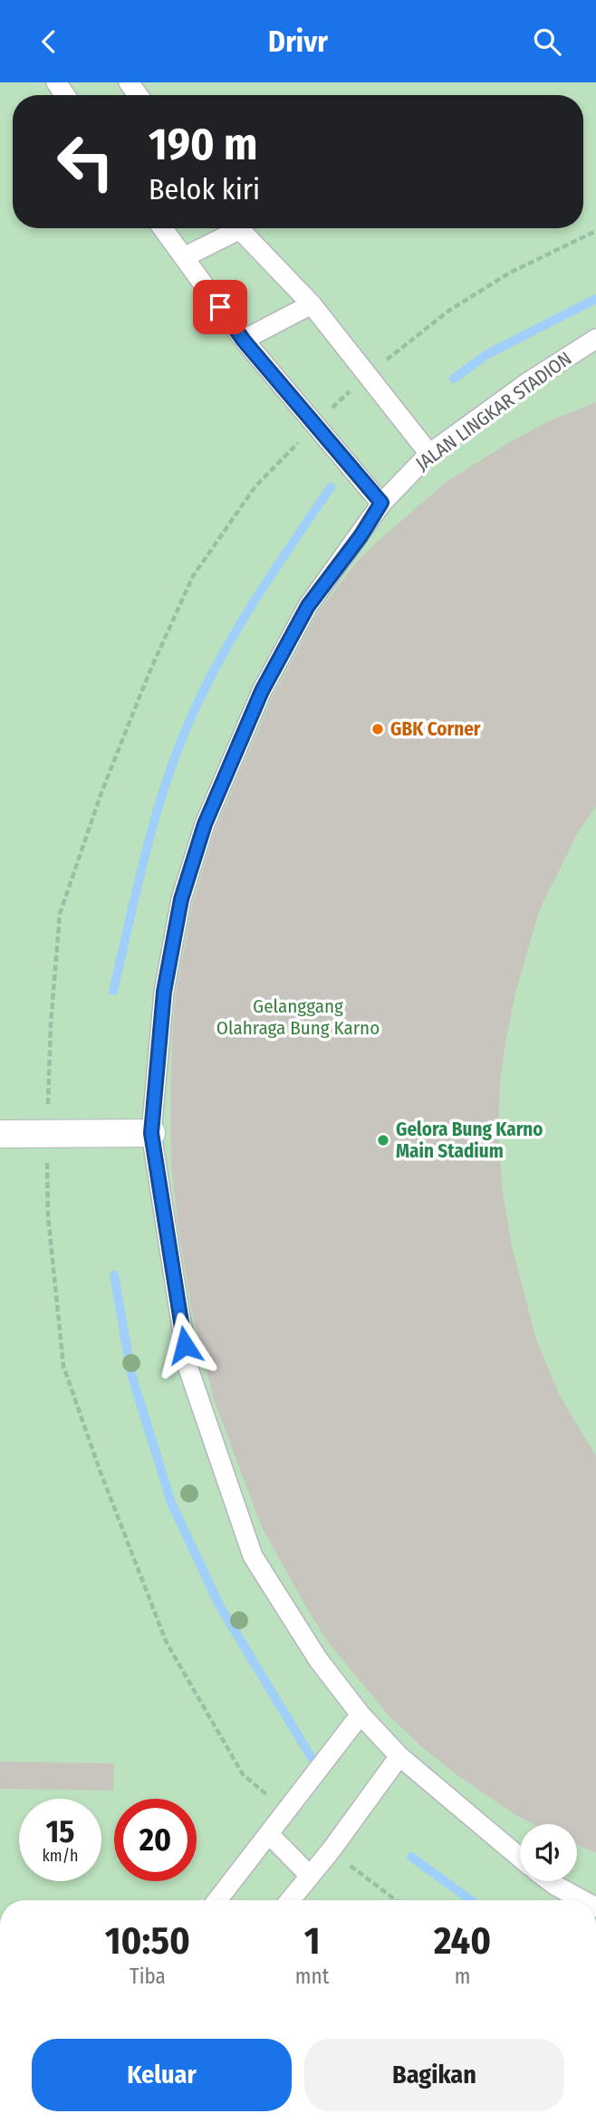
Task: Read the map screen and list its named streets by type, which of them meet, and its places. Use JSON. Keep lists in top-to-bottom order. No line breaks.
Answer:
{"streets":{"lane":["JALAN LINGKAR STADION"]},"parks":["Gelanggang Olahraga Bung Karno"],"places":["GBK Corner","Gelora Bung Karno Main Stadium"],"page":{"header":"Drivr","turn":["190 m","Belok kiri"],"speed":"15 km/h","limit":"20","eta":["10:50","Tiba","1","mnt","240","m"],"buttons":["Keluar","Bagikan"]}}
